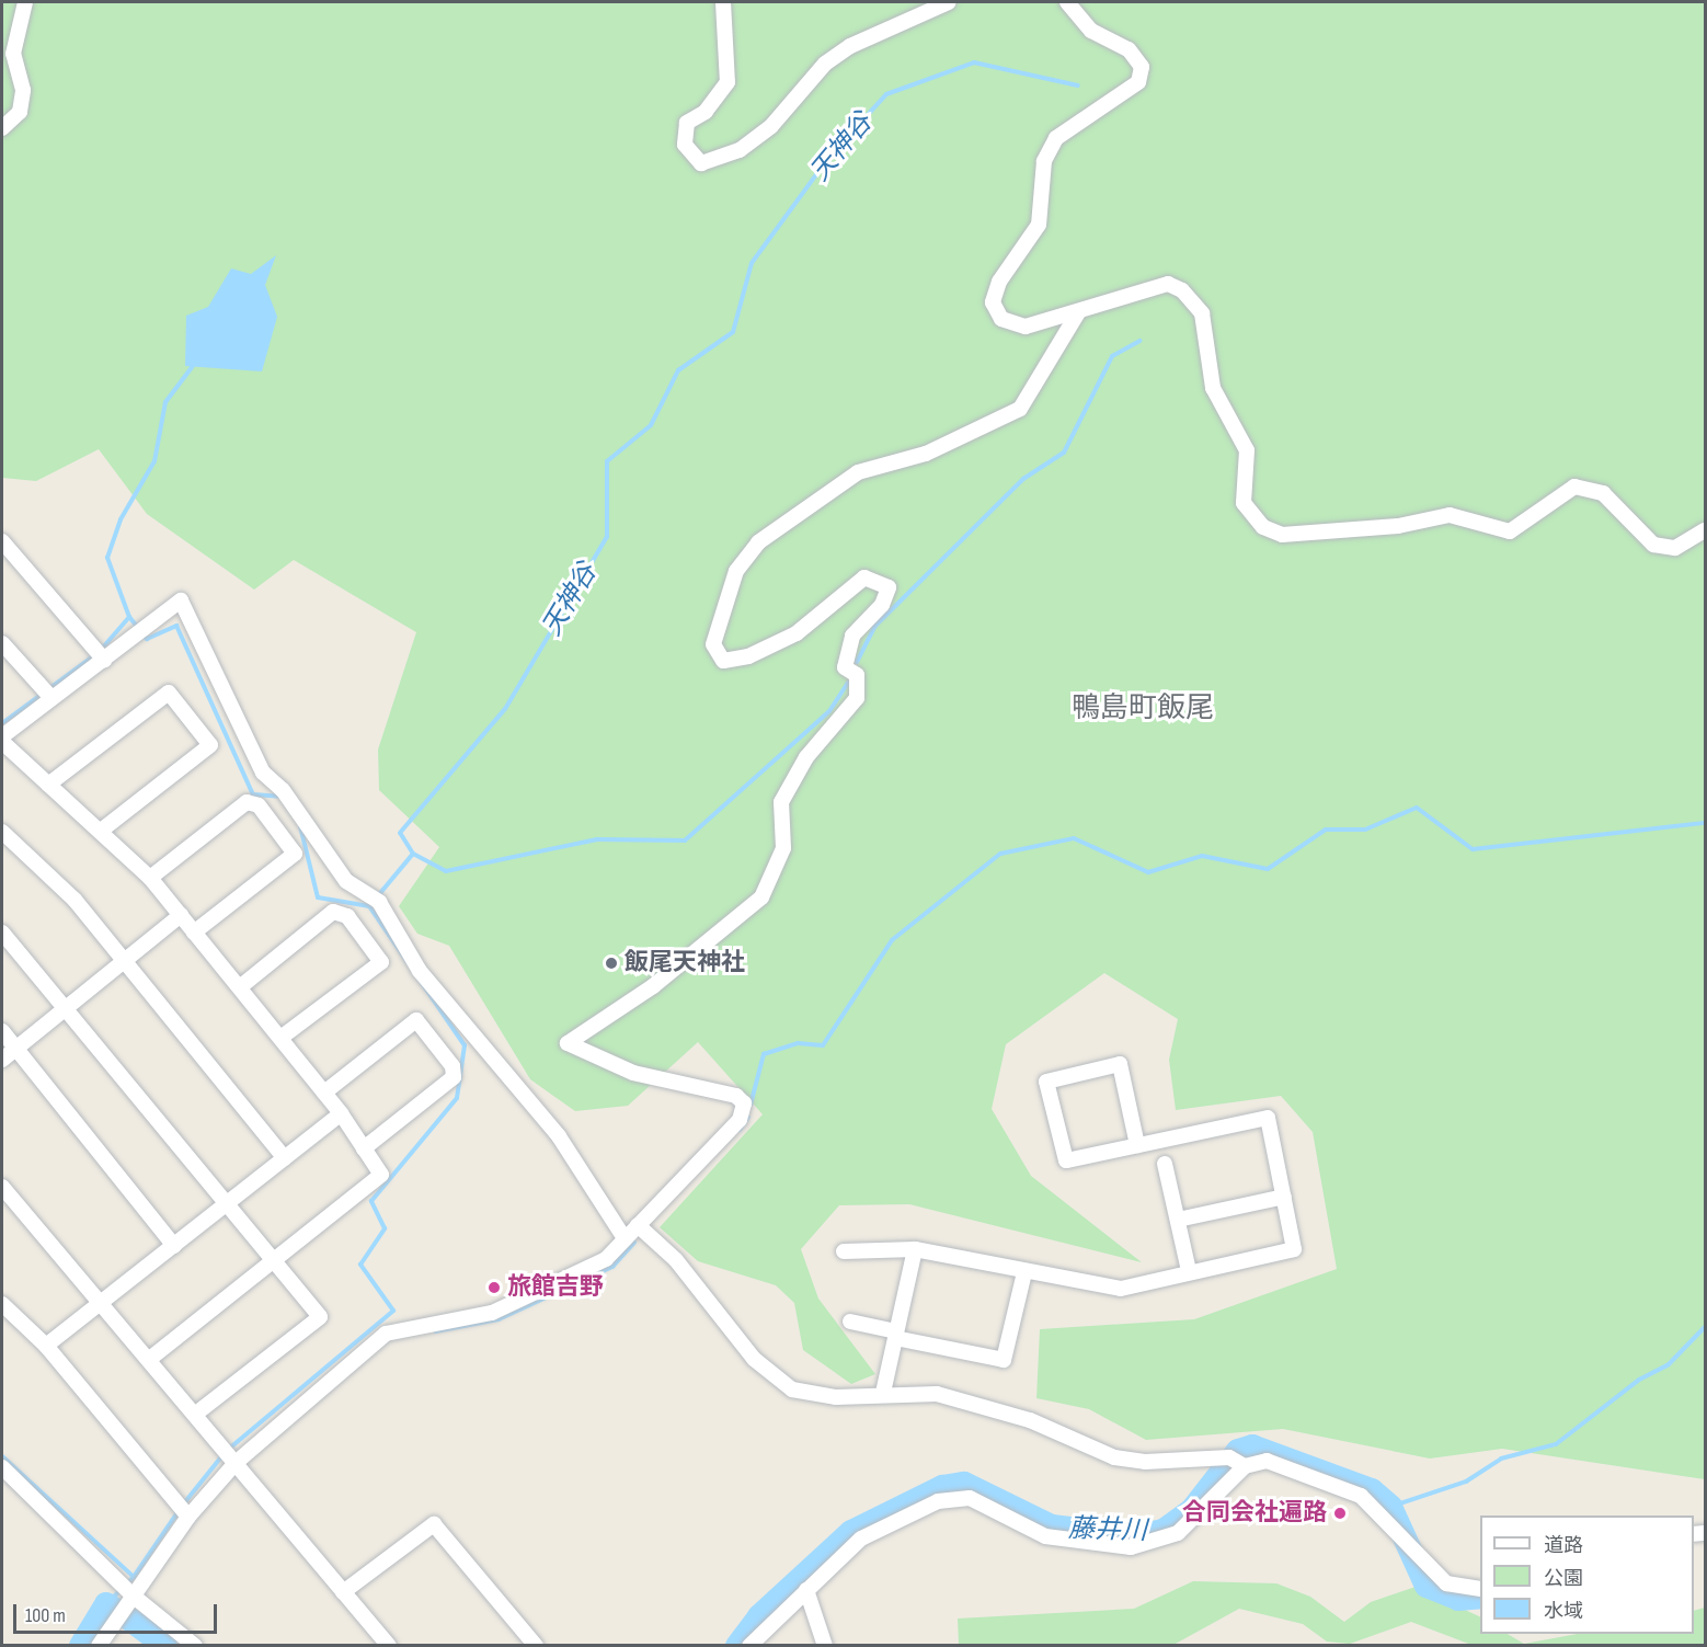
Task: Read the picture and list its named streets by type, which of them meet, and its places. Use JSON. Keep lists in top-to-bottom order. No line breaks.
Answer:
{"districts":["鴨島町飯尾"],"water":["天神谷","藤井川"],"places":["飯尾天神社","旅館吉野","合同会社遍路"],"legend":["道路","公園","水域"],"scale_bar":"100 m"}
